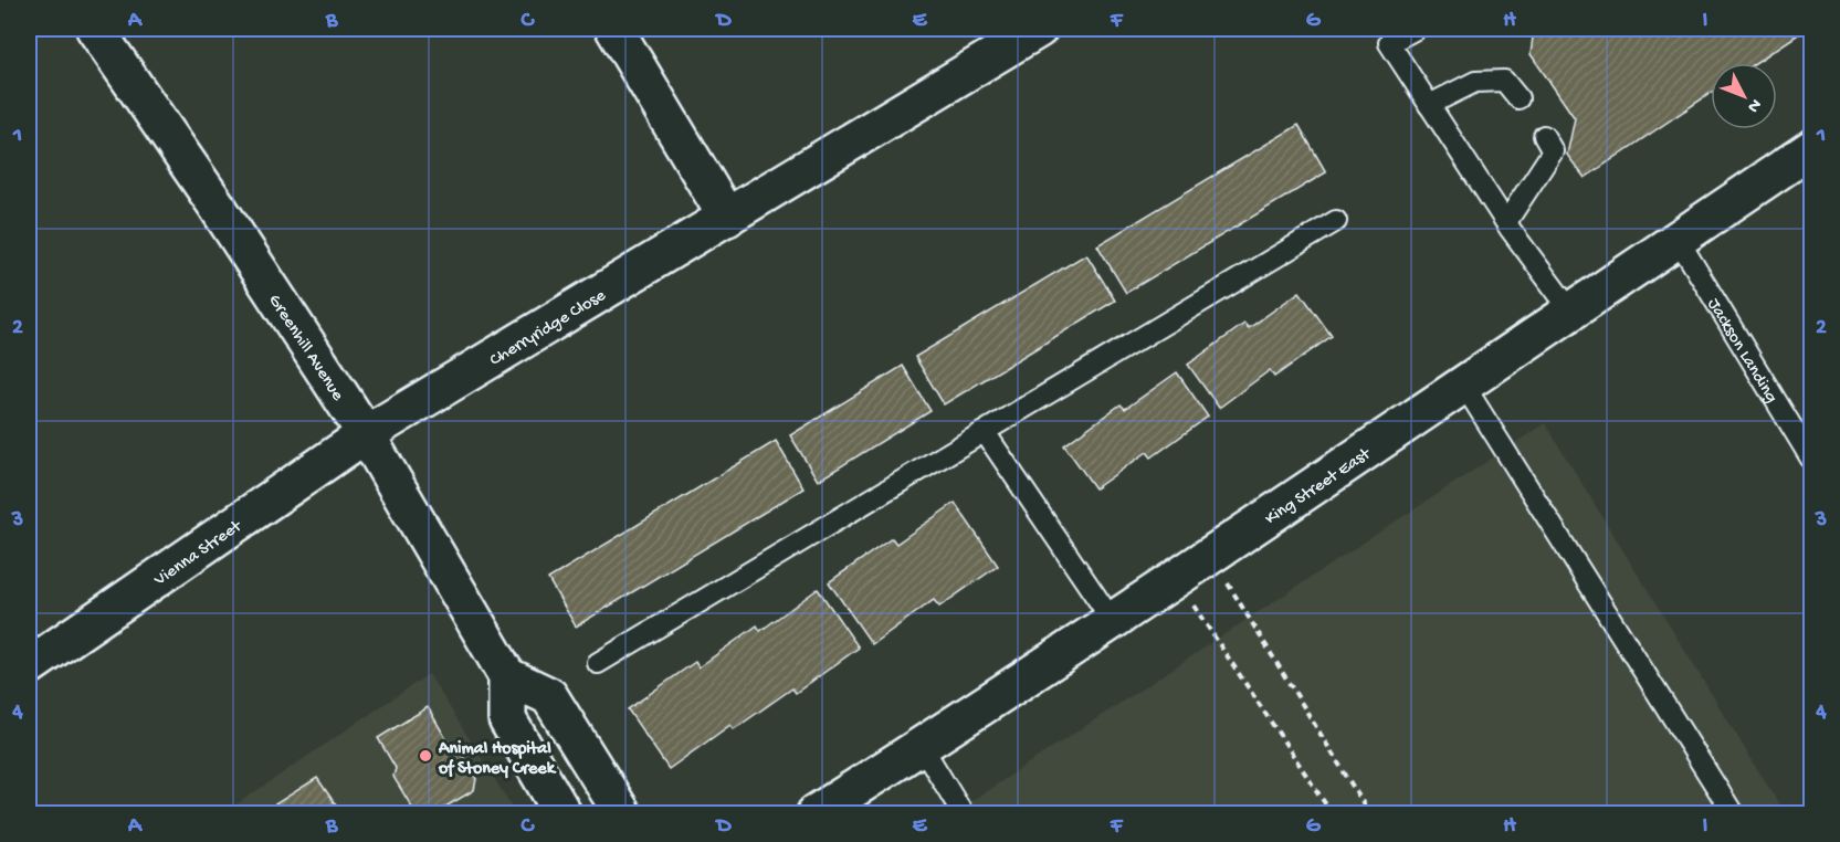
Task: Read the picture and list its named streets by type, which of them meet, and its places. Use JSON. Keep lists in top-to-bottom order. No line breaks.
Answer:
{"streets":{"street":["Cherryridge Close","Greenhill Avenue","King Street East","Vienna Street"],"lane":["Jackson Landing"]},"crossings":[["Cherryridge Close","Greenhill Avenue"],["Cherryridge Close","Vienna Street"],["Greenhill Avenue","Vienna Street"],["Jackson Landing","King Street East"]],"places":["Animal Hospital of Stoney Creek"],"north":"bottom right","grid":{"columns":["A","B","C","D","E","F","G","H","I"],"rows":["1","2","3","4"]}}
